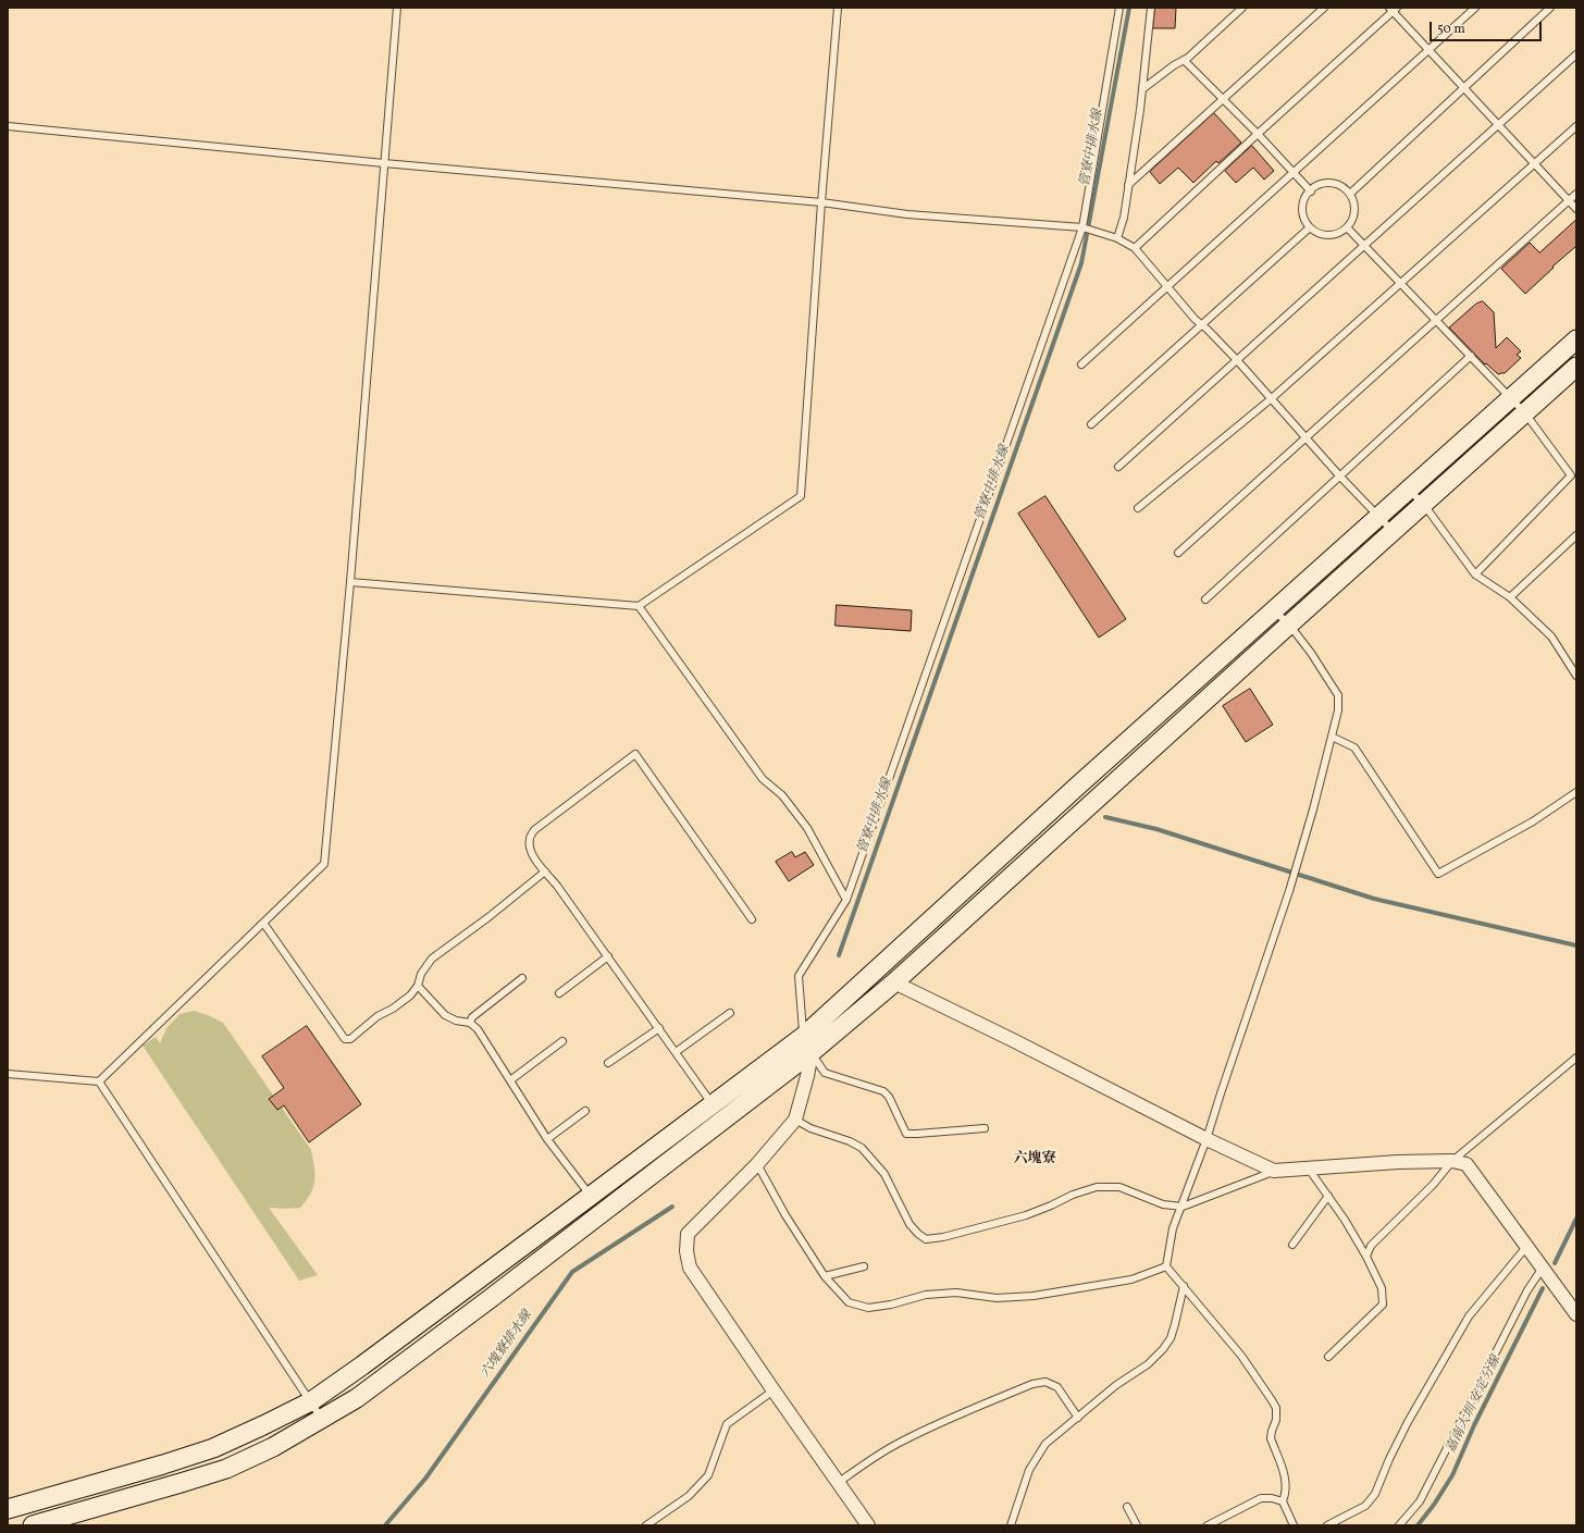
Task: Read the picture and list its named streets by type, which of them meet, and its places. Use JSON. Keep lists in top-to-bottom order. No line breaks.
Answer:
{"districts":["六塊寮"],"water":["管寮中排水線","六塊寮排水線","嘉南大圳 安定分線"],"scale_bar":"50 m"}
